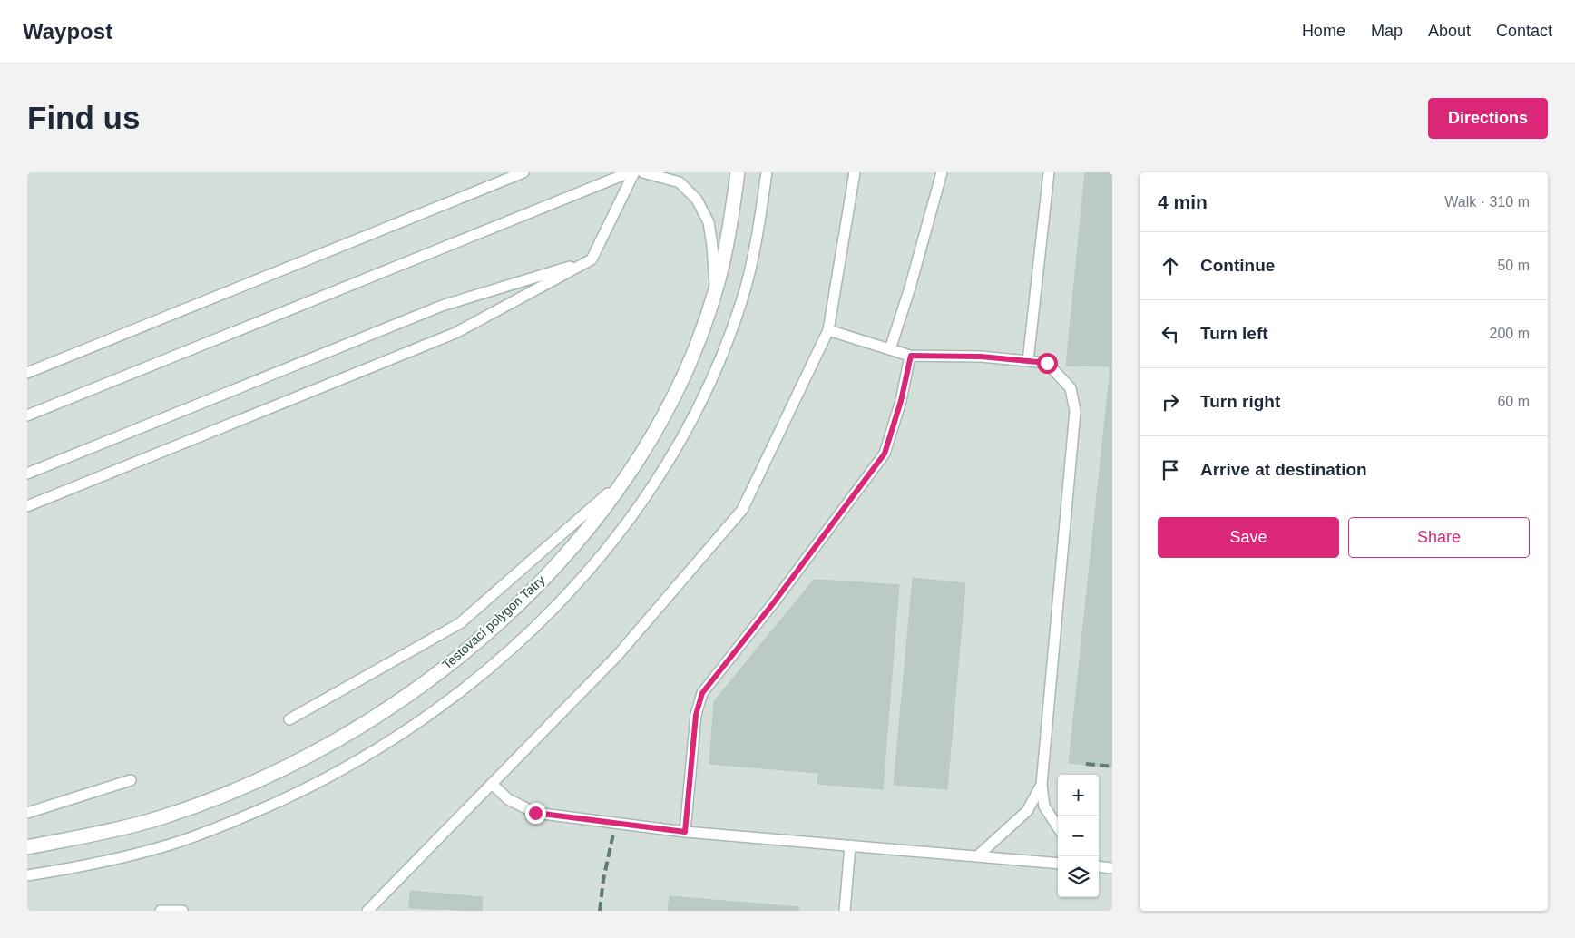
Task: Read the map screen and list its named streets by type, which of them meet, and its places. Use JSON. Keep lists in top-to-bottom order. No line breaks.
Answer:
{"streets":{"street":["Testovací polygon Tatry"]},"page":{"header":"Waypost","nav":["Home","Map","About","Contact"],"buttons":["Directions",["Save","Share"]],"title":"Find us","heading":["4 min","Walk · 310 m"],"list":[["Continue","50 m"],["Turn left","200 m"],["Turn right","60 m"],"Arrive at destination"],"map_buttons":["+","−"]}}
